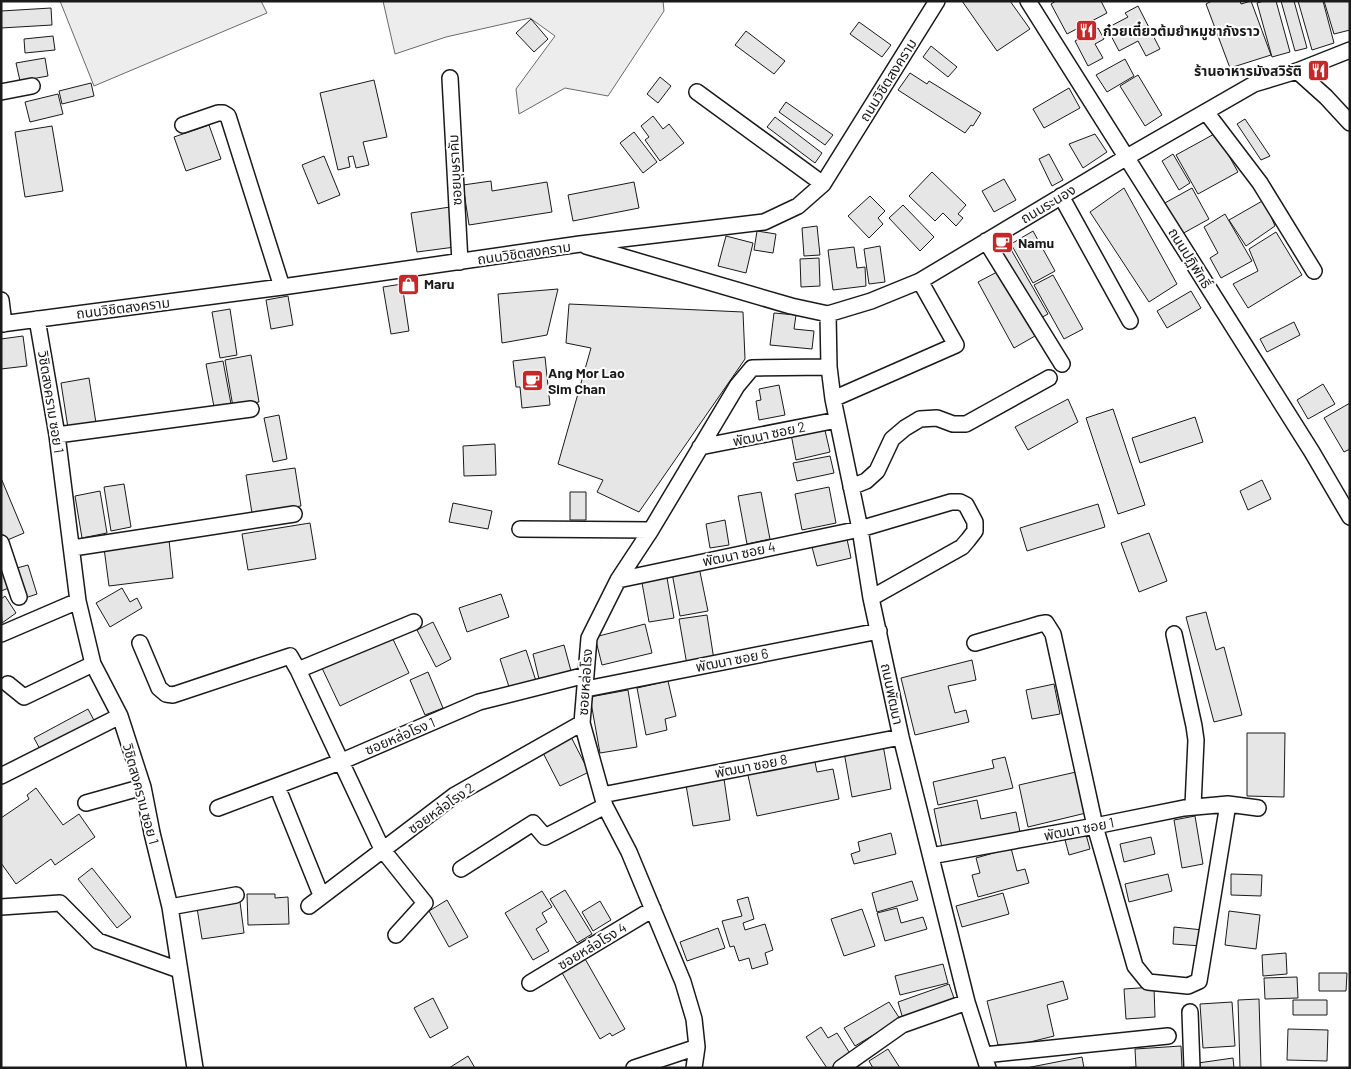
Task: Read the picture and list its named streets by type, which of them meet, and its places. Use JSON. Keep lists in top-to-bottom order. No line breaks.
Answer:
{"streets":{"street":["ถนนวิชิตสงคราม","ซอยบุษราคัม","ถนนระนอง","ถนนปฏิพัทธิ์","วิชิตสงคราม ซอย 1","พัฒนา ซอย 2","พัฒนา ซอย 4","พัฒนา ซอย 6","ซอยหล่อโรง","ถนนพัฒนา","ซอยหล่อโรง 1","พัฒนา ซอย 8","ซอยหล่อโรง 2","พัฒนา ซอย 1","ซอยหล่อโรง 4"]},"crossings":[["ถนนวิชิตสงคราม","ซอยบุษราคัม"],["ถนนวิชิตสงคราม","ถนนระนอง"],["ถนนวิชิตสงคราม","วิชิตสงคราม ซอย 1"],["ถนนระนอง","ถนนปฏิพัทธิ์"],["ถนนระนอง","ถนนพัฒนา"],["พัฒนา ซอย 2","ซอยหล่อโรง"],["พัฒนา ซอย 2","ถนนพัฒนา"],["พัฒนา ซอย 4","ซอยหล่อโรง"],["พัฒนา ซอย 4","ถนนพัฒนา"],["พัฒนา ซอย 6","ซอยหล่อโรง"],["พัฒนา ซอย 6","ถนนพัฒนา"],["พัฒนา ซอย 6","ซอยหล่อโรง 1"],["ซอยหล่อโรง","ถนนพัฒนา"],["ซอยหล่อโรง","ซอยหล่อโรง 1"],["ซอยหล่อโรง","พัฒนา ซอย 8"],["ซอยหล่อโรง","ซอยหล่อโรง 2"],["ซอยหล่อโรง","ซอยหล่อโรง 4"],["ถนนพัฒนา","พัฒนา ซอย 8"],["ถนนพัฒนา","พัฒนา ซอย 1"]],"places":{"restaurant":["ก๋วยเตี๋ยวต้มยำหมูชากังราว","ร้านอาหารมังสวิรัติ"],"cafe":["Namu","Ang Mor Lao Sim Chan"],"shop":["Maru"]}}
